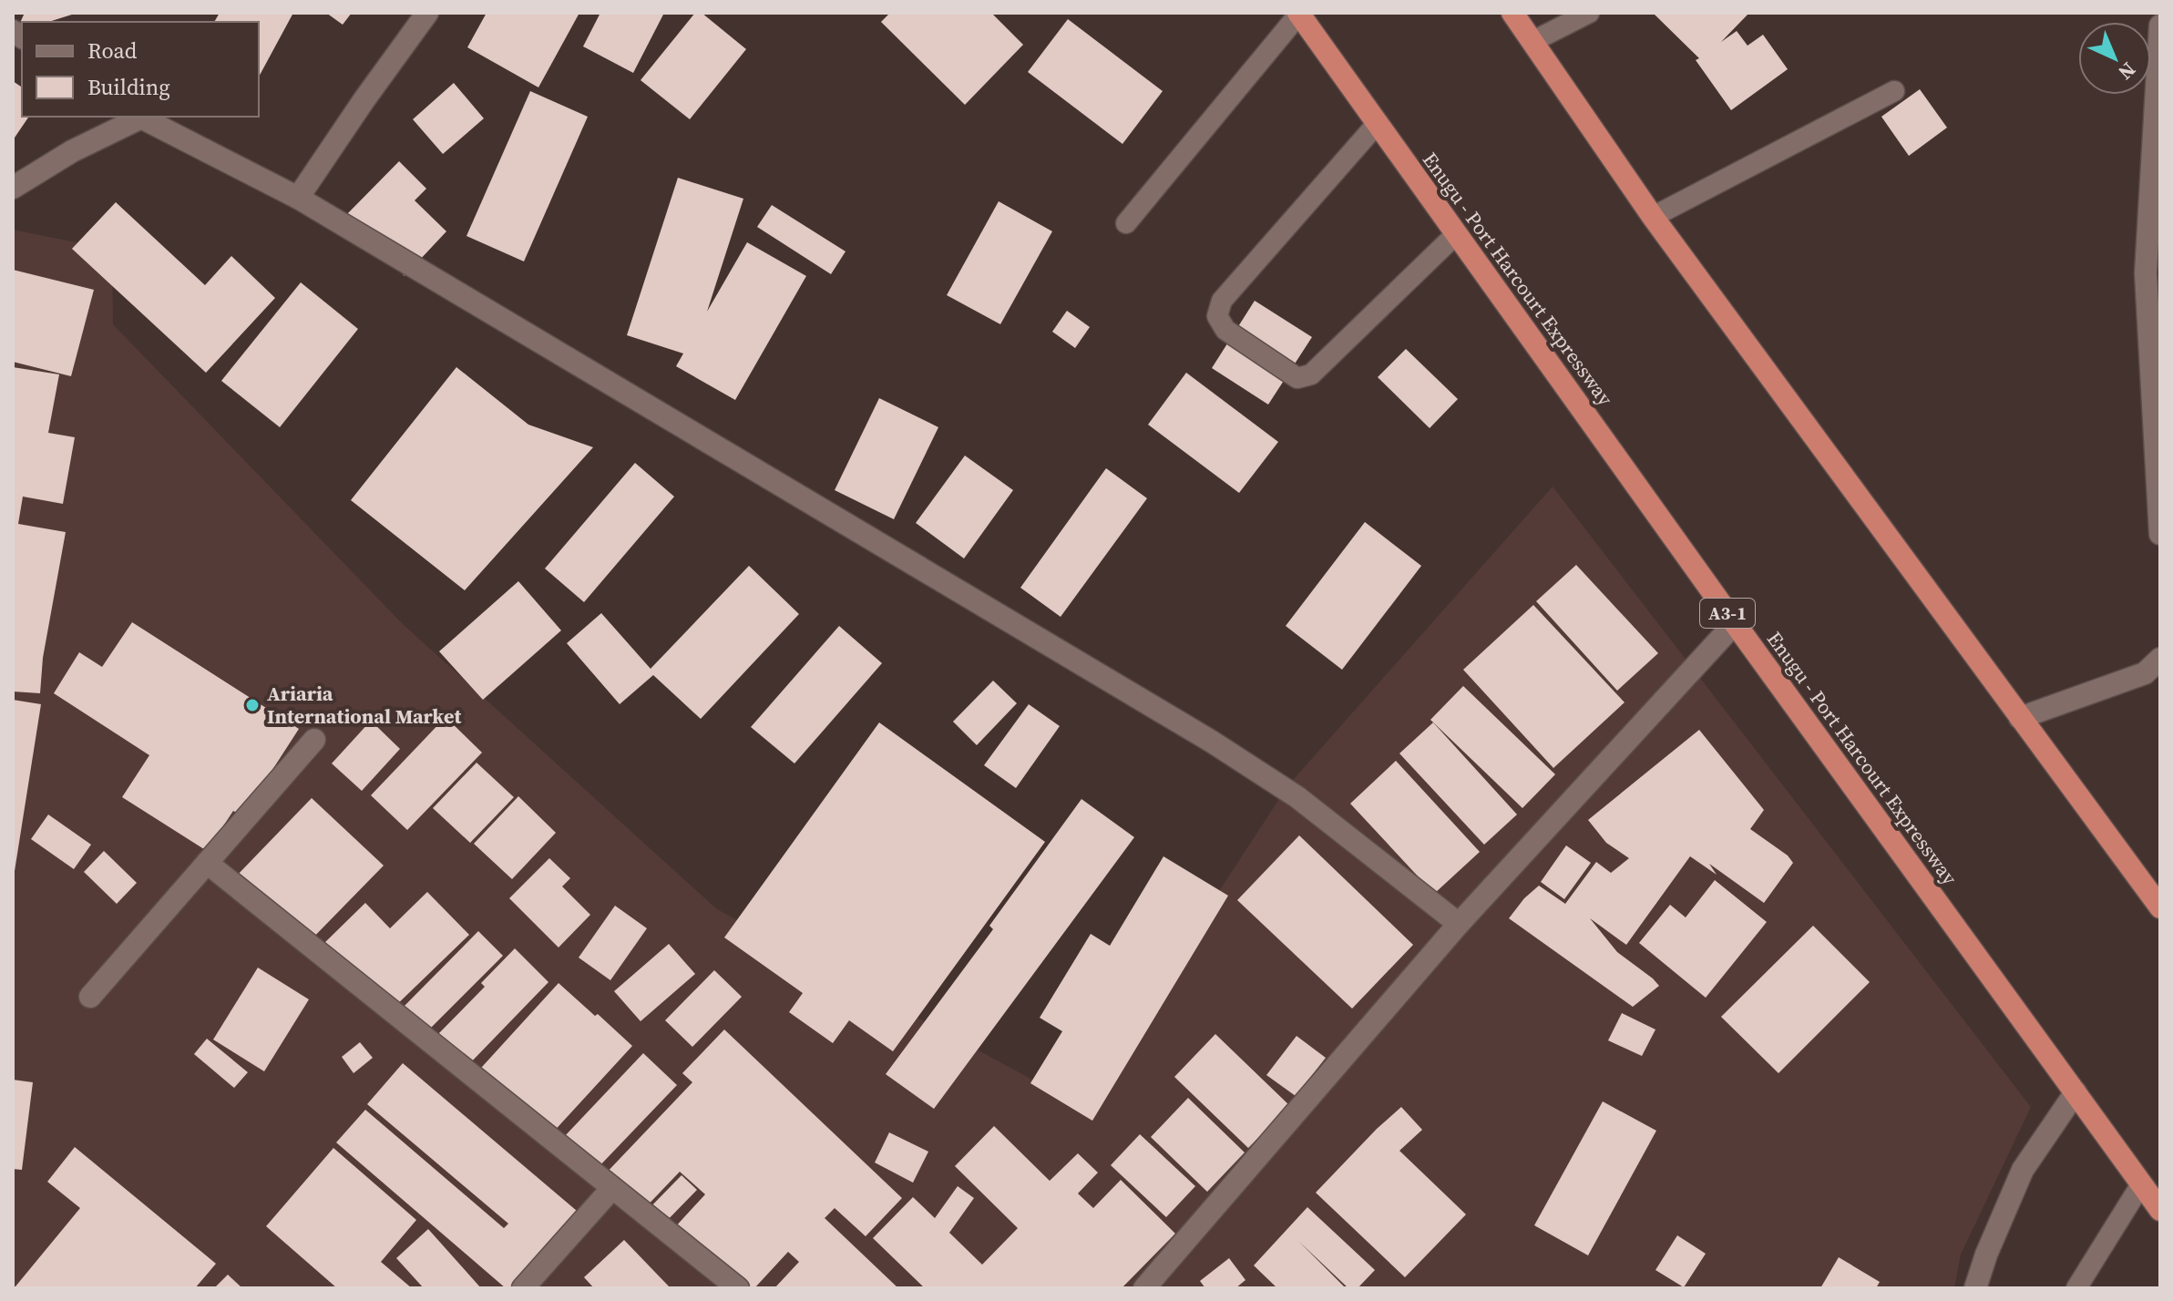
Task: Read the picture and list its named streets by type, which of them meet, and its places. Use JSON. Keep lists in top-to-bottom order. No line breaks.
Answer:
{"streets":{"highway":["Enugu - Port Harcourt Expressway","A3-1"]},"places":["Ariaria International Market"],"legend":["Road","Building"],"north":"bottom right"}
